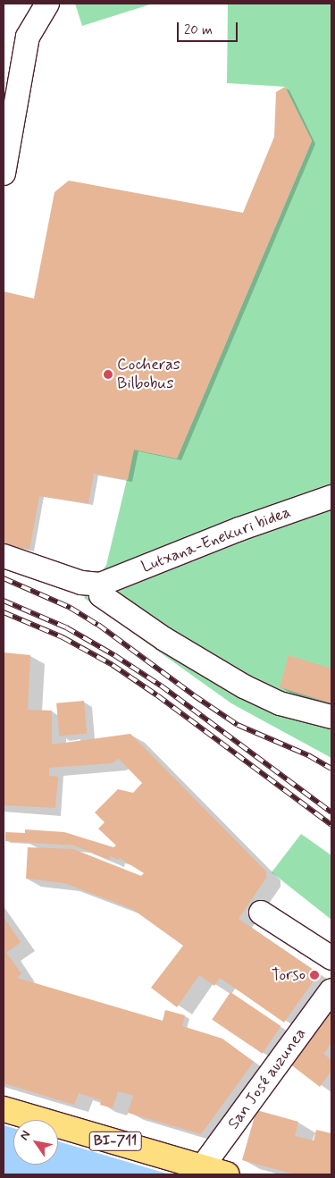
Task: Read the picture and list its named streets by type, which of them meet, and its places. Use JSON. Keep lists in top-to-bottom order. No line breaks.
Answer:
{"streets":{"main road":["BI-711"],"street":["Lutxana-Enekuri bidea","San José auzunea"]},"crossings":[["San José auzunea","BI-711"]],"places":["Cocheras Bilbobus","Torso"],"scale_bar":"20 m","north":"top left"}
